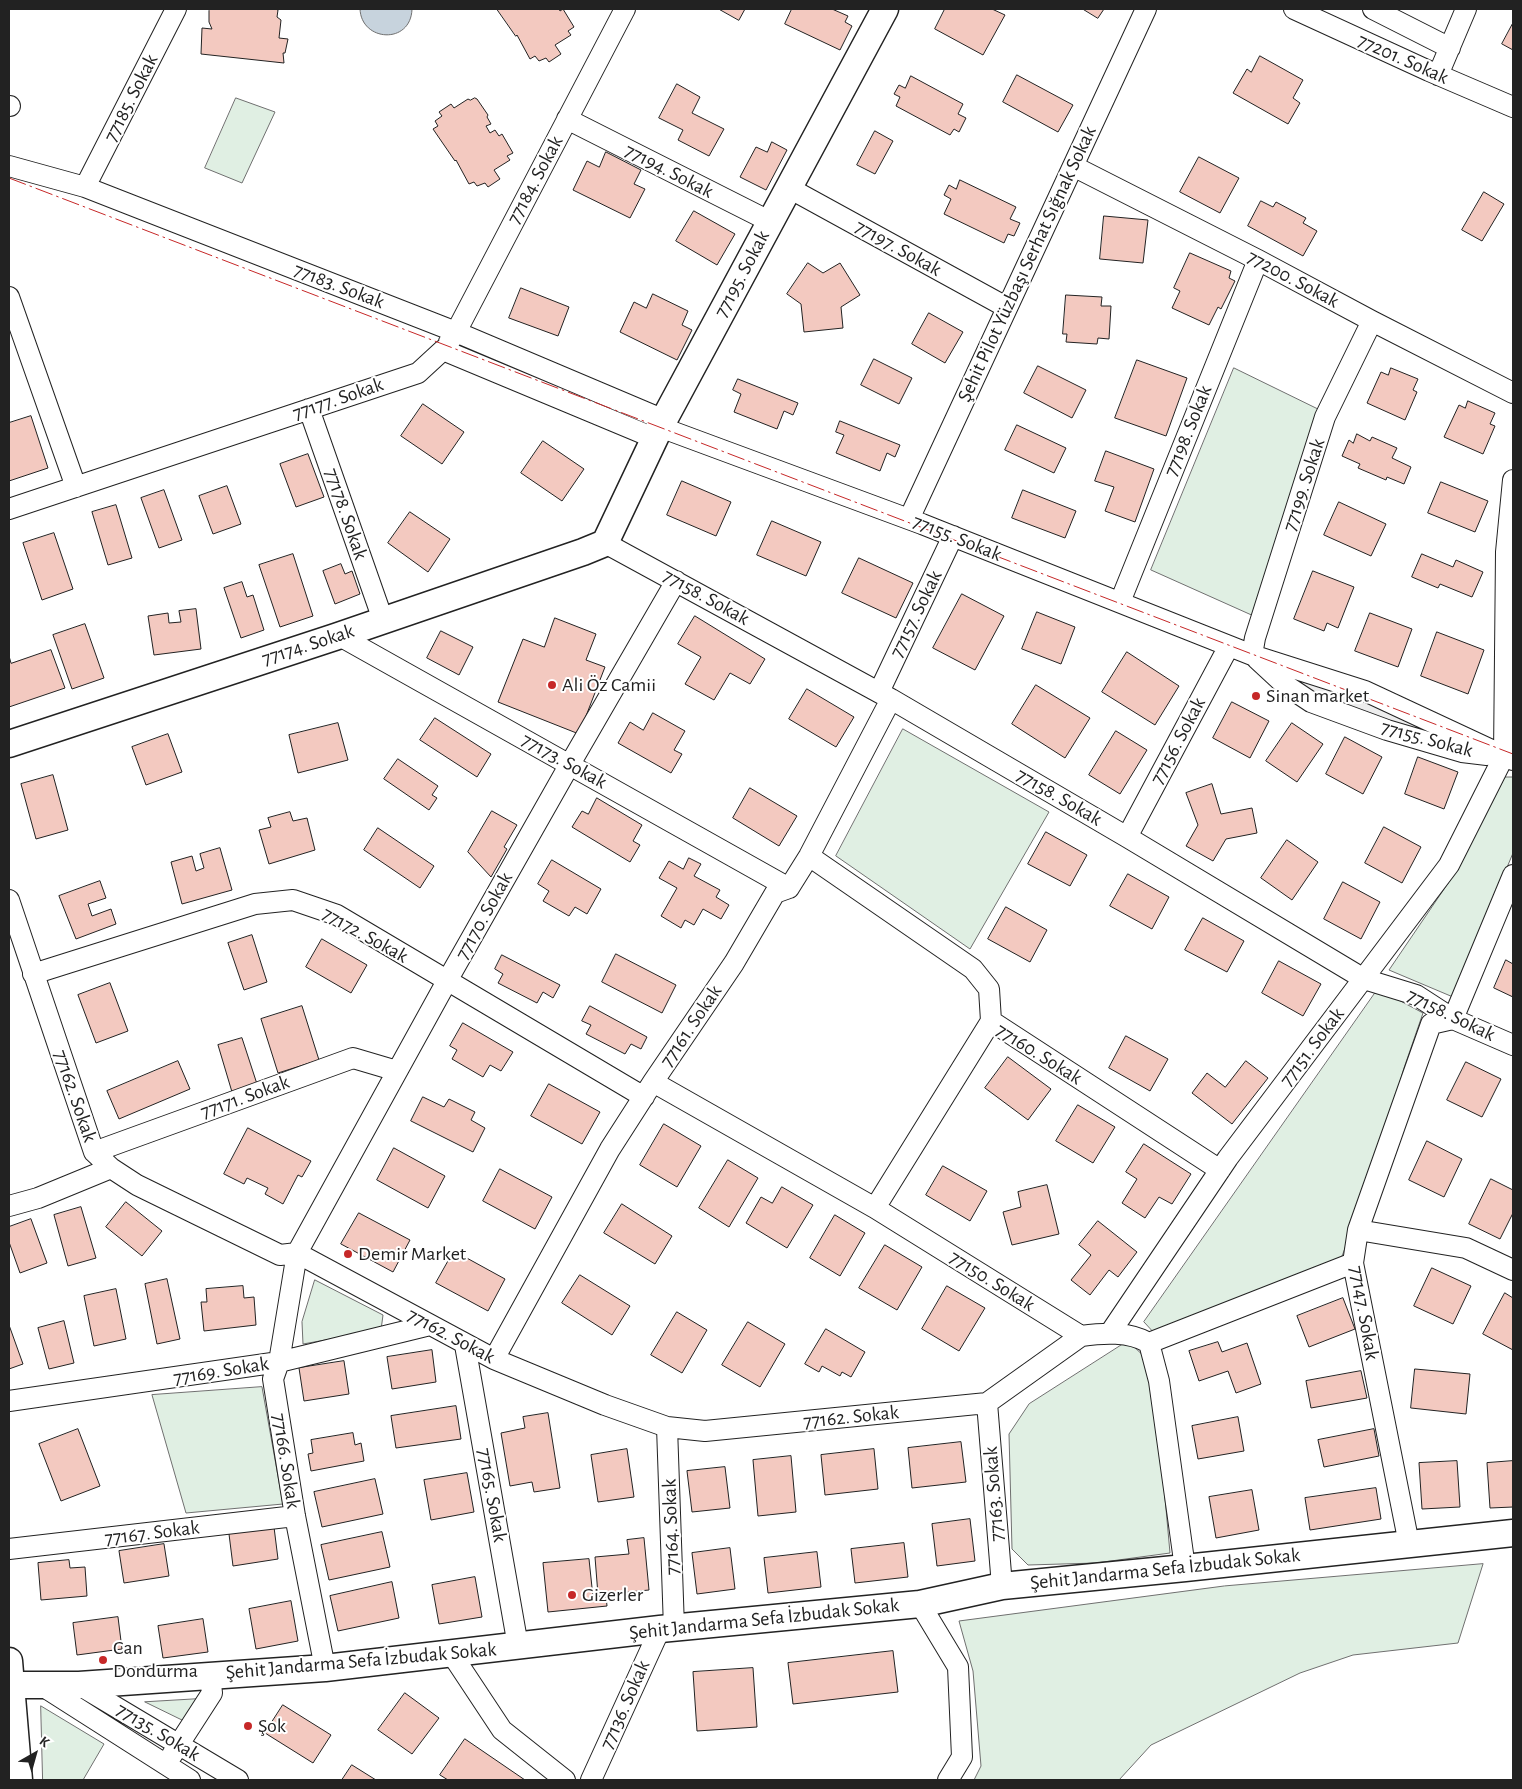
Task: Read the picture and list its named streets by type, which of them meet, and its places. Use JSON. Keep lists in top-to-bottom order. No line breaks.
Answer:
{"streets":{"main road":["77195. Sokak","77174. Sokak","Şehit Jandarma Sefa İzbudak Sokak"],"street":["77201. Sokak","77185. Sokak","77194. Sokak","77184. Sokak","77197. Sokak","Şehit Pilot Yüzbaşı Serhat Sığnak Sokak","77200. Sokak","77183. Sokak","77177. Sokak","77198. Sokak","77199. Sokak","77178. Sokak","77155. Sokak","77158. Sokak","77157. Sokak","77156. Sokak","77173. Sokak","77170. Sokak","77172. Sokak","77161. Sokak","77151. Sokak","77160. Sokak","77162. Sokak","77171. Sokak","77150. Sokak","77147. Sokak","77169. Sokak","77166. Sokak","77163. Sokak","77165. Sokak","77164. Sokak","77167. Sokak","77136. Sokak","77135. Sokak"]},"crossings":[["77185. Sokak","77183. Sokak"],["77194. Sokak","77184. Sokak"],["77194. Sokak","77195. Sokak"],["77184. Sokak","77183. Sokak"],["77184. Sokak","77177. Sokak"],["77197. Sokak","Şehit Pilot Yüzbaşı Serhat Sığnak Sokak"],["77197. Sokak","77195. Sokak"],["Şehit Pilot Yüzbaşı Serhat Sığnak Sokak","77200. Sokak"],["Şehit Pilot Yüzbaşı Serhat Sığnak Sokak","77155. Sokak"],["77195. Sokak","77183. Sokak"],["77195. Sokak","77155. Sokak"],["77195. Sokak","77158. Sokak"],["77195. Sokak","77174. Sokak"],["77200. Sokak","77198. Sokak"],["77200. Sokak","77199. Sokak"],["77183. Sokak","77155. Sokak"],["77177. Sokak","77178. Sokak"],["77198. Sokak","77155. Sokak"],["77199. Sokak","77155. Sokak"],["77178. Sokak","77174. Sokak"],["77155. Sokak","77157. Sokak"],["77155. Sokak","77156. Sokak"],["77155. Sokak","77151. Sokak"],["77158. Sokak","77157. Sokak"],["77158. Sokak","77174. Sokak"],["77158. Sokak","77156. Sokak"],["77158. Sokak","77170. Sokak"],["77158. Sokak","77161. Sokak"],["77158. Sokak","77151. Sokak"],["77158. Sokak","77147. Sokak"],["77157. Sokak","77161. Sokak"],["77174. Sokak","77173. Sokak"],["77173. Sokak","77170. Sokak"],["77173. Sokak","77161. Sokak"],["77170. Sokak","77172. Sokak"],["77170. Sokak","77162. Sokak"],["77170. Sokak","77171. Sokak"],["77170. Sokak","77166. Sokak"],["77172. Sokak","77161. Sokak"],["77172. Sokak","77162. Sokak"],["77172. Sokak","77150. Sokak"],["77161. Sokak","77162. Sokak"],["77161. Sokak","77150. Sokak"],["77151. Sokak","77160. Sokak"],["77160. Sokak","77150. Sokak"],["77162. Sokak","77171. Sokak"],["77162. Sokak","77150. Sokak"],["77162. Sokak","77169. Sokak"],["77162. Sokak","77166. Sokak"],["77162. Sokak","77163. Sokak"],["77162. Sokak","77165. Sokak"],["77162. Sokak","77164. Sokak"],["77147. Sokak","Şehit Jandarma Sefa İzbudak Sokak"],["77169. Sokak","77166. Sokak"],["77166. Sokak","77167. Sokak"],["77166. Sokak","Şehit Jandarma Sefa İzbudak Sokak"],["77163. Sokak","Şehit Jandarma Sefa İzbudak Sokak"],["77165. Sokak","Şehit Jandarma Sefa İzbudak Sokak"],["77164. Sokak","Şehit Jandarma Sefa İzbudak Sokak"],["77164. Sokak","77136. Sokak"],["Şehit Jandarma Sefa İzbudak Sokak","77136. Sokak"],["Şehit Jandarma Sefa İzbudak Sokak","77135. Sokak"]],"places":["Ali Öz Camii","Sinan market","Demir Market","Gizerler","Can Dondurma","Şok"],"north":"top right"}
